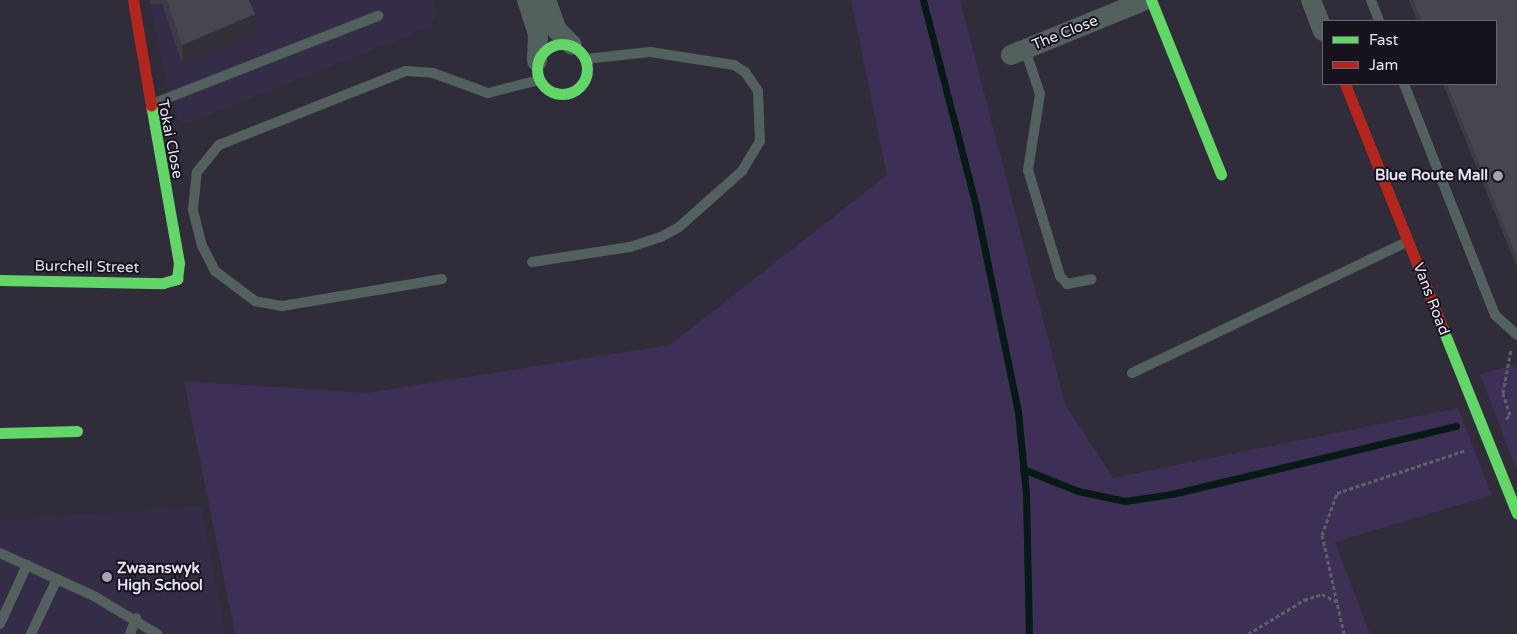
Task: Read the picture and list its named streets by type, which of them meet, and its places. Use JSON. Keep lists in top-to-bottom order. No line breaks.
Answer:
{"streets":{"street":["The Close","Tokai Close","Burchell Street","Vans Road"]},"crossings":[["Tokai Close","Burchell Street"]],"places":["Blue Route Mall","Zwaanswyk High School"],"legend":["Fast","Jam"]}
